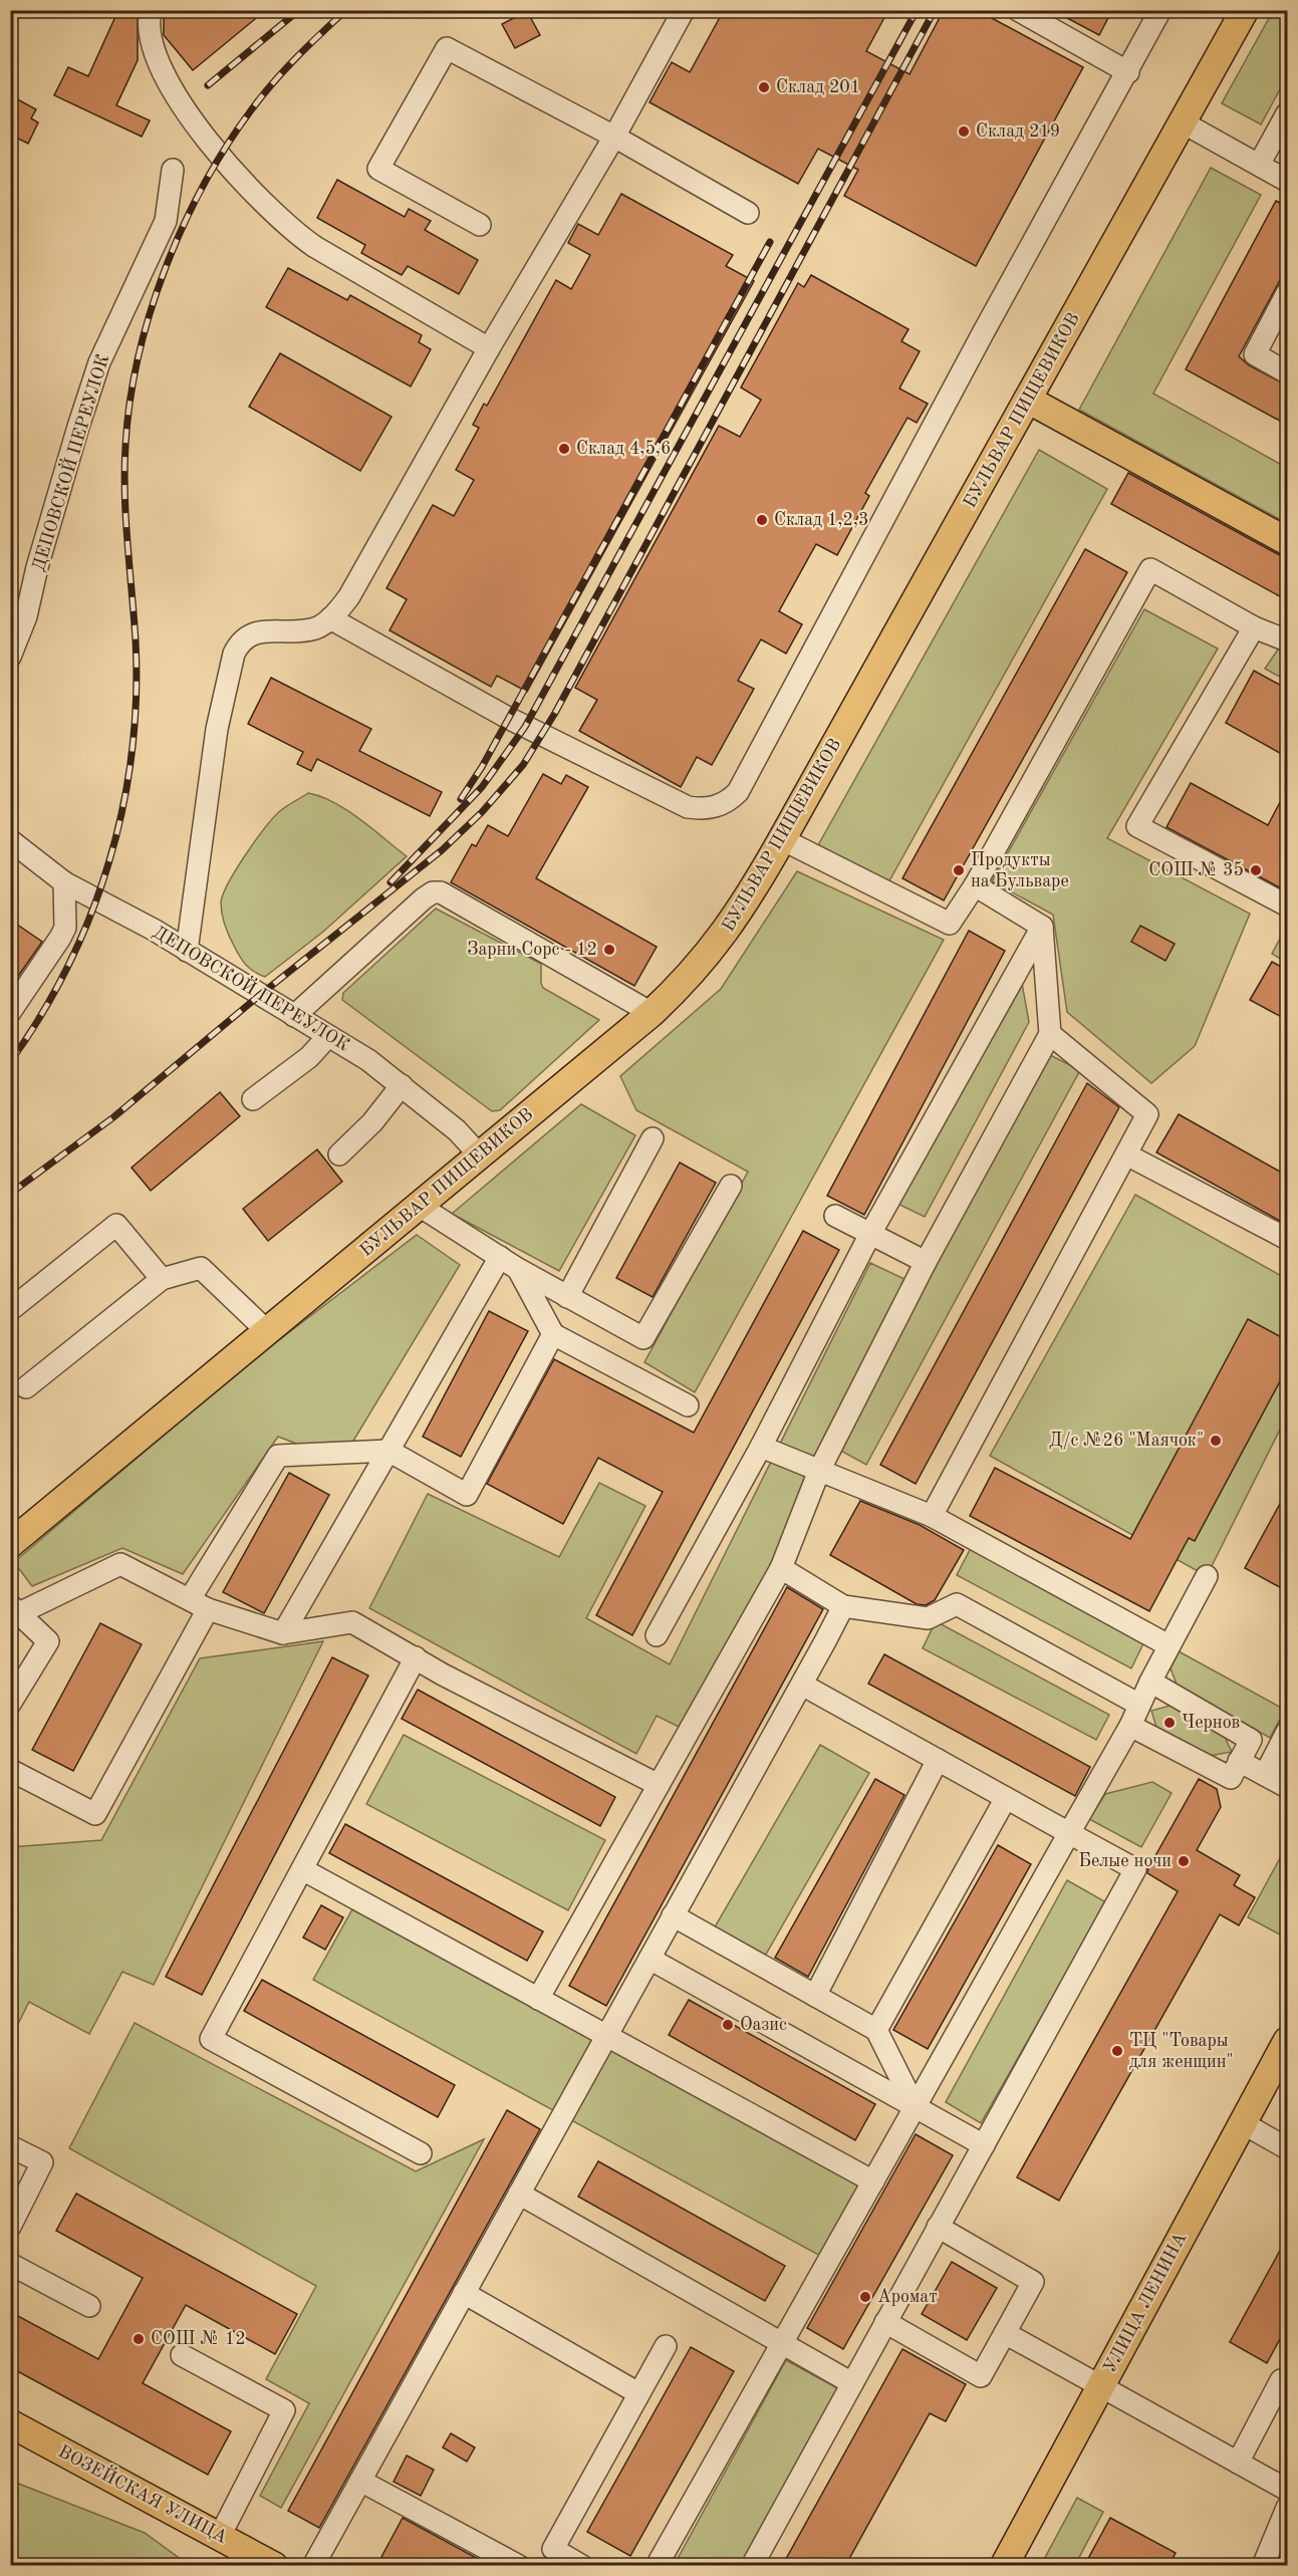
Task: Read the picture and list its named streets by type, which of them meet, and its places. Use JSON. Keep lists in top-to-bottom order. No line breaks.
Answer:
{"streets":{"main road":["БУЛЬВАР ПИЩЕВИКОВ","УЛИЦА ЛЕНИНА","ВОЗЕЙСКАЯ УЛИЦА"],"street":["ДЕПОВСКОЙ ПЕРЕУЛОК"]},"crossings":[["БУЛЬВАР ПИЩЕВИКОВ","ДЕПОВСКОЙ ПЕРЕУЛОК"]],"places":["Склад 201","Склад 219","Склад 4,5,6","Склад 1,2,3","Продукты на Бульваре","СОШ № 35","Зарни Сорс - 12","Д/с №26 \"Маячок\"","Чернов","Белые ночи","Оазис","ТЦ \"Товары для женщин\"","Аромат","СОШ № 12"]}
